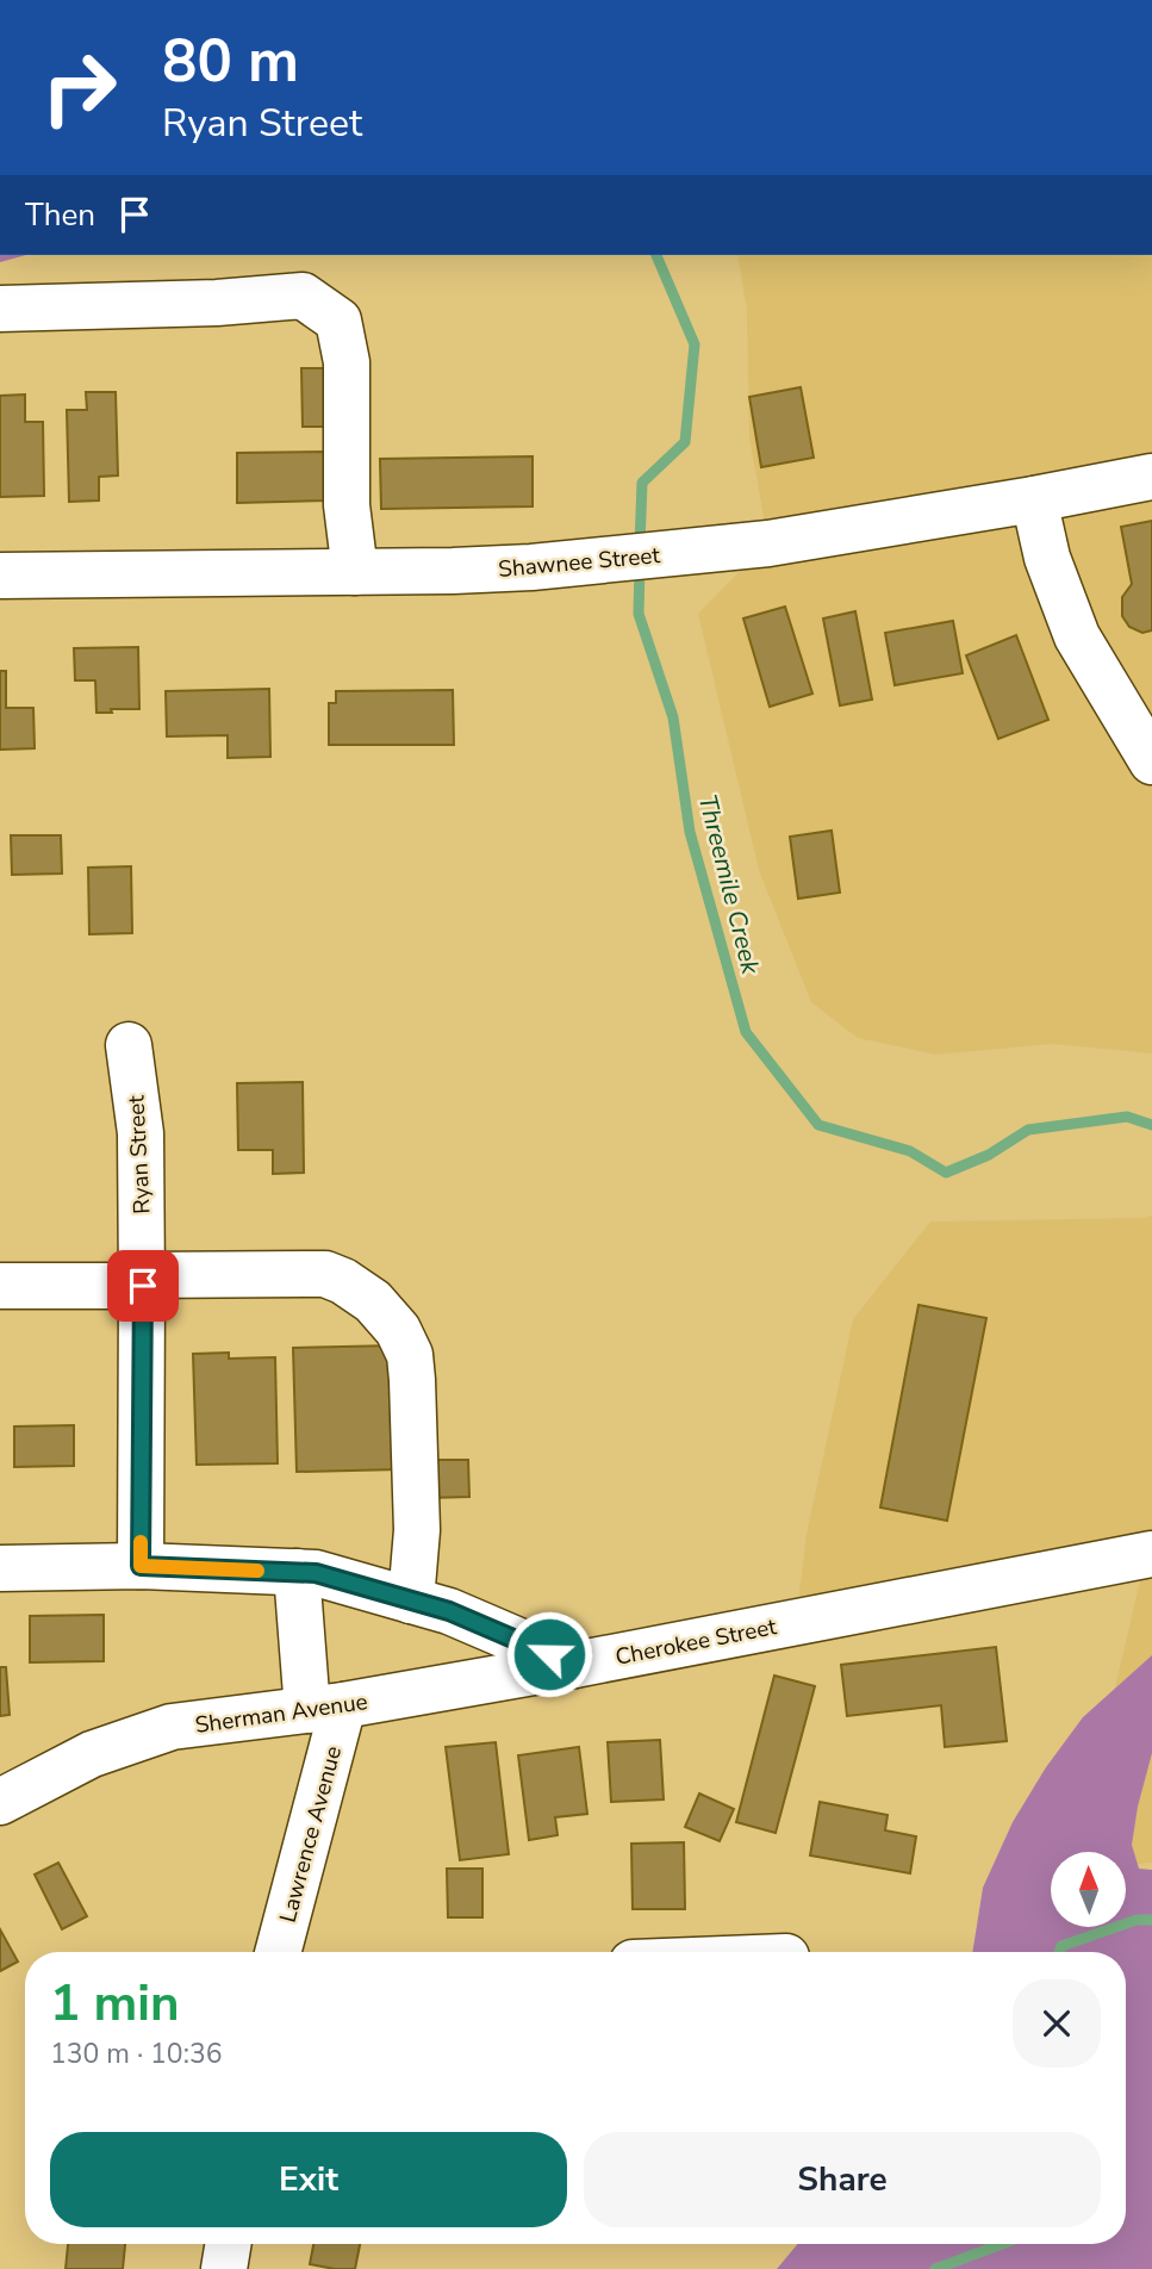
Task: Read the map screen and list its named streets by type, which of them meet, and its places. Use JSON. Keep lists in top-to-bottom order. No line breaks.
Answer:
{"streets":{"street":["Shawnee Street","Ryan Street","Cherokee Street","Sherman Avenue","Lawrence Avenue"]},"crossings":[["Cherokee Street","Sherman Avenue"],["Sherman Avenue","Lawrence Avenue"]],"water":["Threemile Creek"],"north":"top","page":{"turn":["80 m","Ryan Street"],"then":"Then","heading":["1 min","130 m · 10:36"],"buttons":["Exit","Share"]}}
